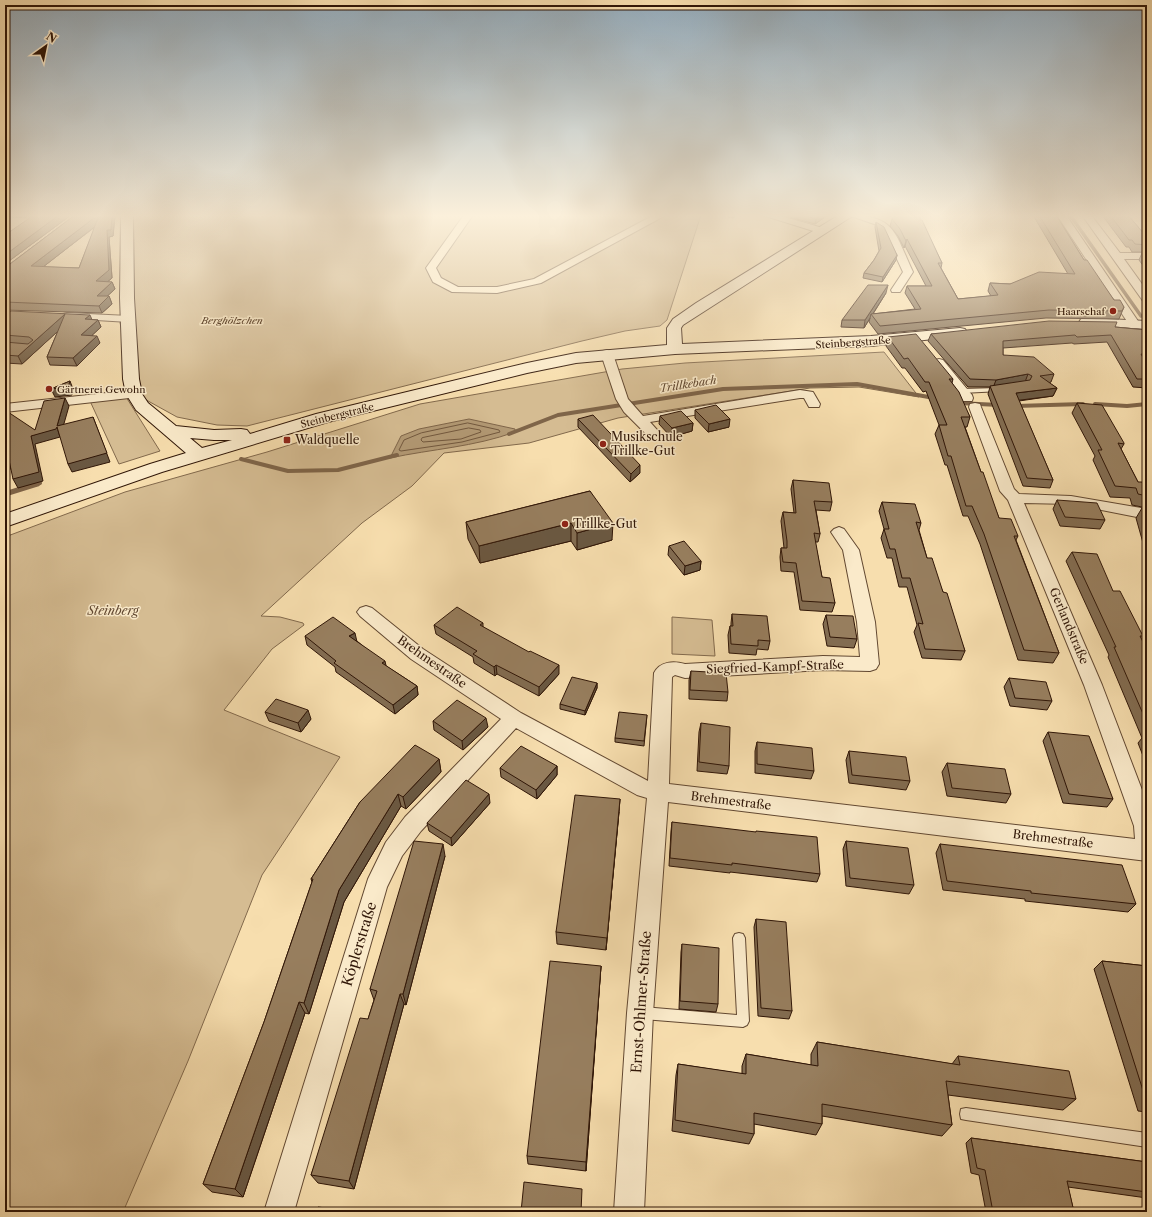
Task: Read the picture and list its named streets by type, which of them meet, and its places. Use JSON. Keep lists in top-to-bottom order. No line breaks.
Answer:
{"streets":{"main road":["Steinbergstraße"],"street":["Gerlandstraße","Brehmestraße","Siegfried-Kampf-Straße","Köplerstraße","Ernst-Ohlmer-Straße"]},"crossings":[["Steinbergstraße","Gerlandstraße"],["Gerlandstraße","Brehmestraße"],["Brehmestraße","Siegfried-Kampf-Straße"],["Brehmestraße","Köplerstraße"],["Brehmestraße","Ernst-Ohlmer-Straße"],["Siegfried-Kampf-Straße","Ernst-Ohlmer-Straße"]],"water":["Trillkebach"],"parks":["Berghölzchen","Steinberg"],"places":{"other":["Haarschaf","Gärtnerei Gewohn","Musikschule Trillke-Gut","Trillke-Gut"],"transit":["Waldquelle"]},"north":"top right"}
